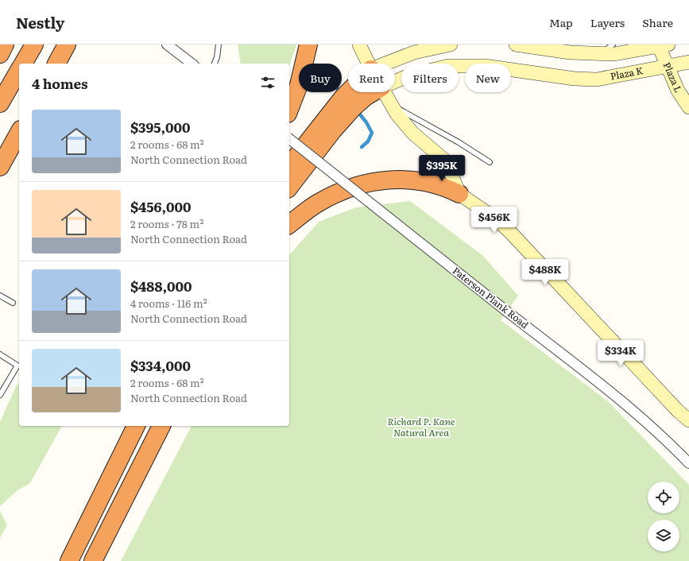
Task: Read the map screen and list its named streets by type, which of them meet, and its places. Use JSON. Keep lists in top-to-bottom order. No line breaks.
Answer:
{"streets":{"street":["Plaza K","Plaza L","Paterson Plank Road"]},"crossings":[["Plaza K","Plaza L"]],"parks":["Richard P. Kane Natural Area"],"page":{"header":"Nestly","nav":["Map","Layers","Share"],"chip":["Buy","Rent","Filters","New"],"heading":"4 homes","list":[{"name":"$395,000","note":"2 rooms · 68 m² · North Connection Road"},{"name":"$456,000","note":"2 rooms · 78 m² · North Connection Road"},{"name":"$488,000","note":"4 rooms · 116 m² · North Connection Road"},{"name":"$334,000","note":"2 rooms · 68 m² · North Connection Road"}],"price":["$395K","$456K","$488K","$334K"]}}
